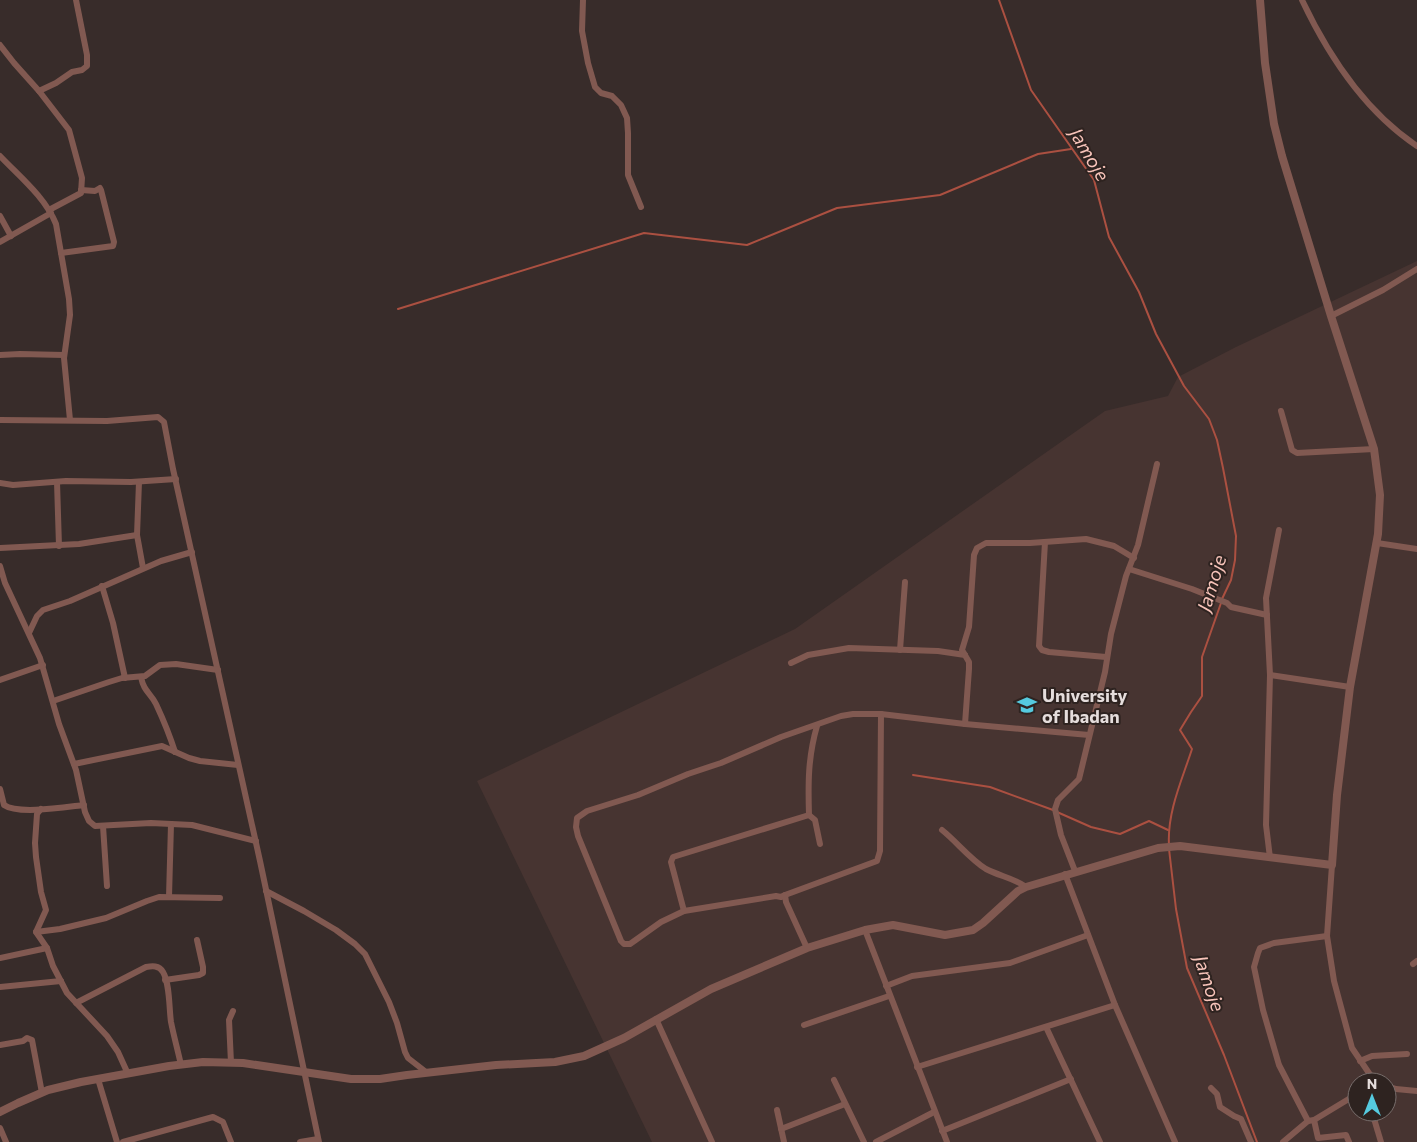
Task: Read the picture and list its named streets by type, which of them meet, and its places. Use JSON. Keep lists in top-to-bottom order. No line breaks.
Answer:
{"water":["Jamoje"],"places":{"school or university":["University of Ibadan"]},"north":"top"}
